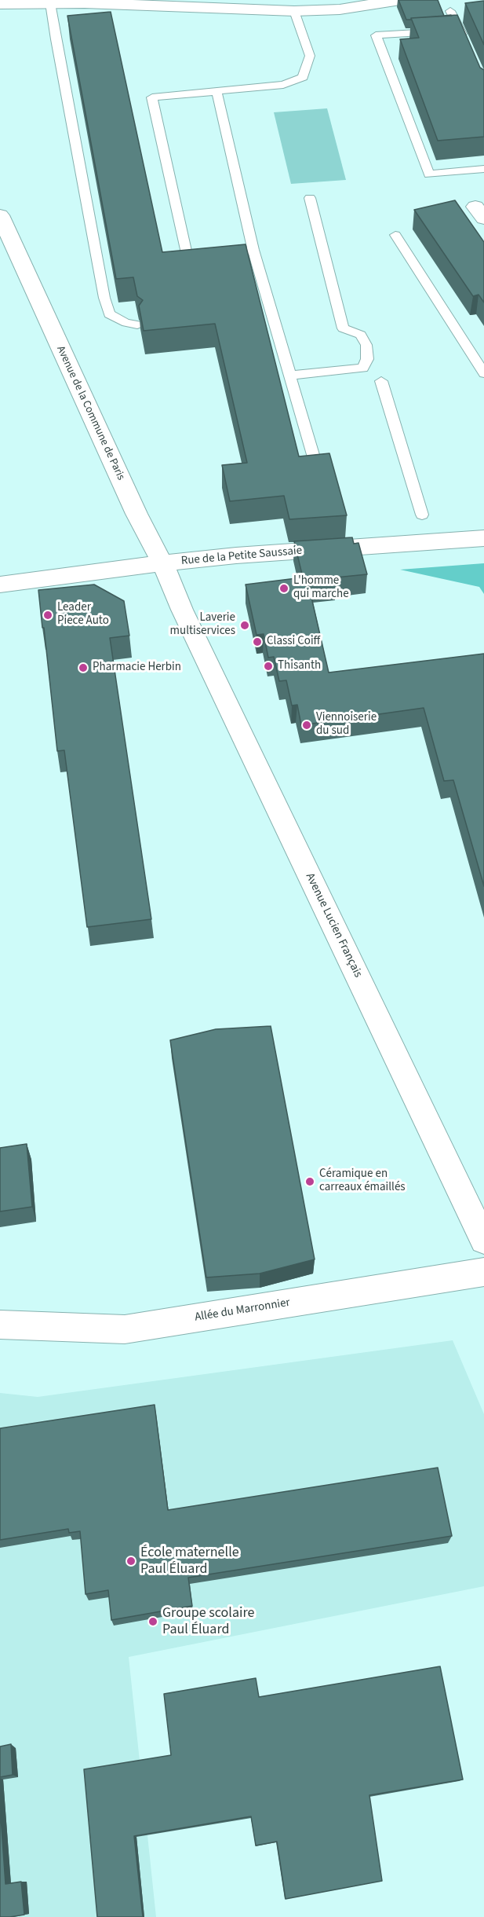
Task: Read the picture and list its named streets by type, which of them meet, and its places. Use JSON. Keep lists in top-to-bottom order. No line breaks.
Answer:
{"streets":{"street":["Avenue de la Commune de Paris","Rue de la Petite Saussaie","Avenue Lucien Français","Allée du Marronnier"]},"crossings":[["Avenue de la Commune de Paris","Rue de la Petite Saussaie"],["Avenue de la Commune de Paris","Avenue Lucien Français"]],"places":["L'homme qui marche","Leader Piece Auto","Laverie multiservices","Classi Coiff","Thisanth","Pharmacie Herbin","Viennoiserie du sud","Céramique en carreaux émaillés","École maternelle Paul Éluard","Groupe scolaire Paul Éluard"]}
